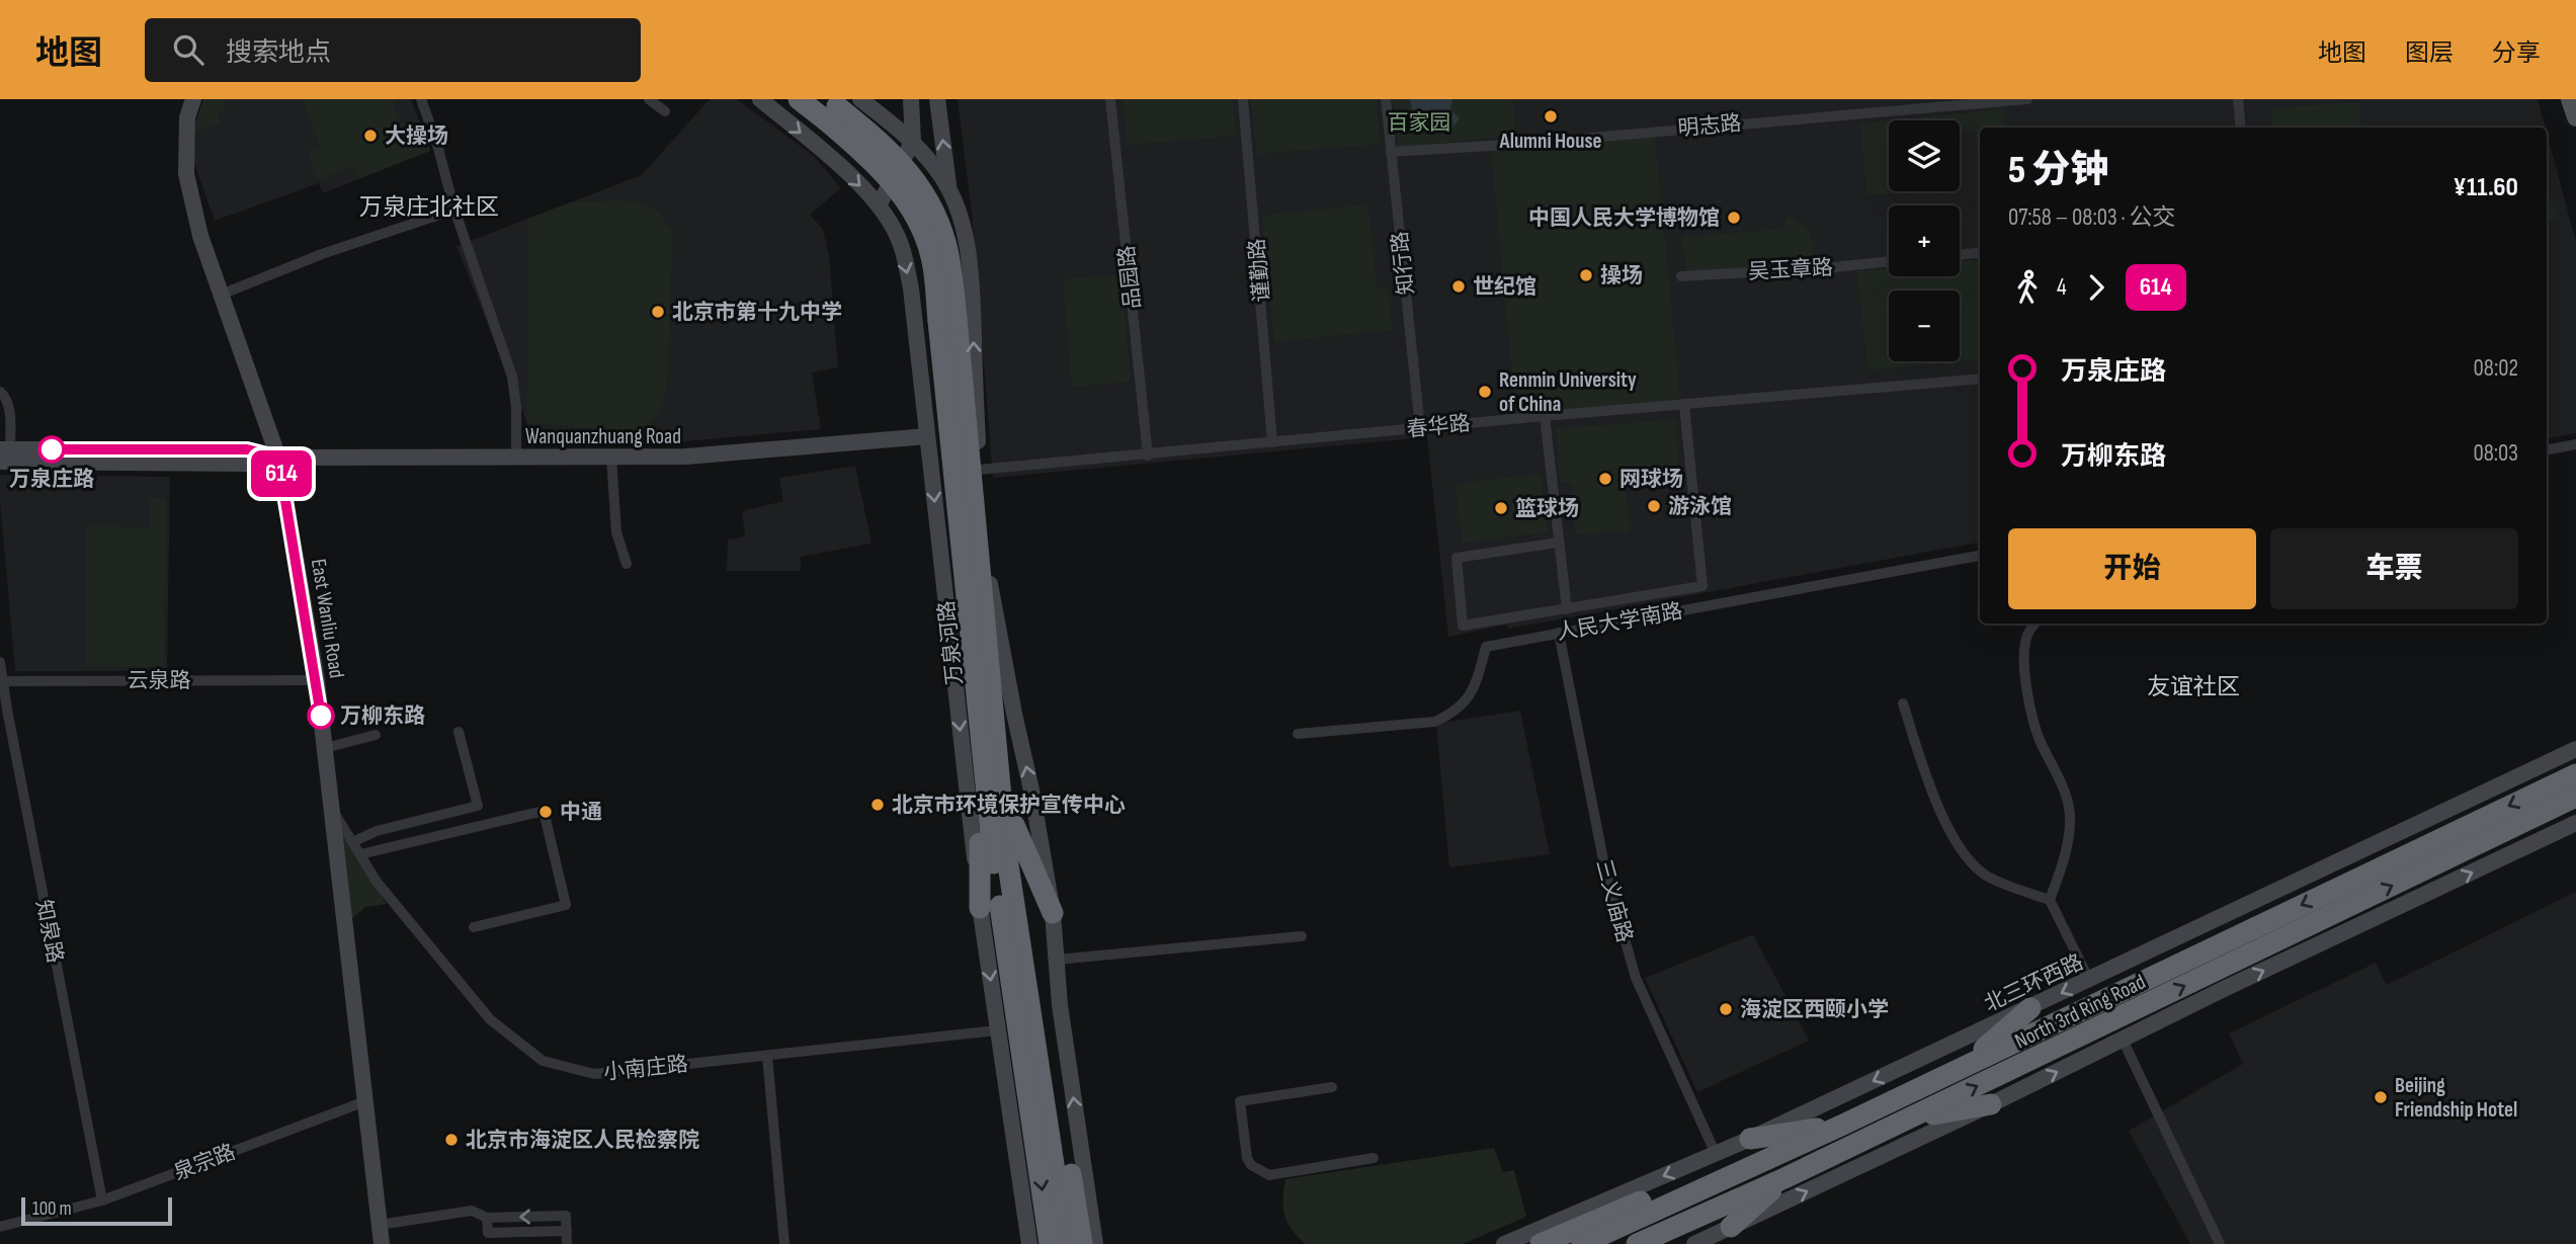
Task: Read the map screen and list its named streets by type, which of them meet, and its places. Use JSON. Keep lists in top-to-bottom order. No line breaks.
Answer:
{"streets":{"highway":["万泉河路","North 3rd Ring Road"],"street":["明志路","知行路","吴玉章路","谨勤路","品园路","春华路","Wanquanzhuang Road","East Wanliu Road","人民大学南路","云泉路","三义庙路","知泉路","北三环西路","小南庄路","泉宗路"]},"crossings":[["明志路","知行路"],["知行路","春华路"],["谨勤路","春华路"],["品园路","春华路"],["Wanquanzhuang Road","East Wanliu Road"],["Wanquanzhuang Road","万泉河路"],["East Wanliu Road","云泉路"],["East Wanliu Road","小南庄路"],["East Wanliu Road","泉宗路"],["人民大学南路","三义庙路"],["万泉河路","小南庄路"],["云泉路","知泉路"],["三义庙路","北三环西路"],["知泉路","泉宗路"]],"districts":["万泉庄北社区","友谊社区"],"parks":["百家园"],"places":["Alumni House","大操场","中国人民大学博物馆","操场","世纪馆","北京市第十九中学","Renmin University of China","万泉庄路","网球场","游泳馆","篮球场","万柳东路","北京市环境保护宣传中心","中通","海淀区西颐小学","Beijing Friendship Hotel","北京市海淀区人民检察院"],"lines":["bus line 614"],"scale_bar":"100 m","page":{"header":"地图","search":"搜索地点","nav":["地图","图层","分享"],"on_map":"614","map_buttons":["+","−"],"heading":["5 分钟","07:58 – 08:03 · 公交","¥11.60"],"legs":["4","614"],"list":[{"name":"万泉庄路","value":"08:02"},{"name":"万柳东路","value":"08:03"}],"buttons":["开始","车票"],"scale":"100 m"}}
